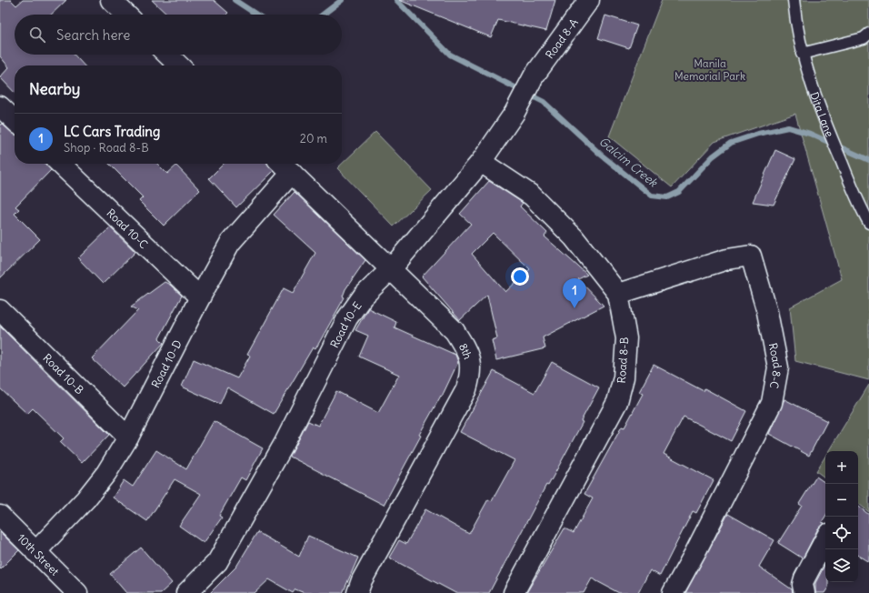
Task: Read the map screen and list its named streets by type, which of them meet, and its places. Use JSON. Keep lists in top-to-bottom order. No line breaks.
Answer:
{"streets":{"street":["Road 8-A","Road 10-C","Road 10-E","8th","Road 8-B","Road 10-D","Road 8-C","Road 10-B","10th Street"],"lane":["Dita Lane"]},"crossings":[["Road 8-A","Road 10-E"],["Road 10-C","Road 10-D"],["Road 10-E","8th"],["Road 10-E","Road 8-B"],["8th","Road 10-D"],["Road 8-B","Road 8-C"],["Road 10-D","Road 10-B"],["Road 10-D","10th Street"]],"water":["Galcim Creek"],"parks":["Manila Memorial Park"],"page":{"search":"Search here","heading":"Nearby","list":[{"mark":"1","name":"LC Cars Trading","note":"Shop · Road 8-B","value":"20 m"}],"pins":"1","map_buttons":["+","−"]}}
